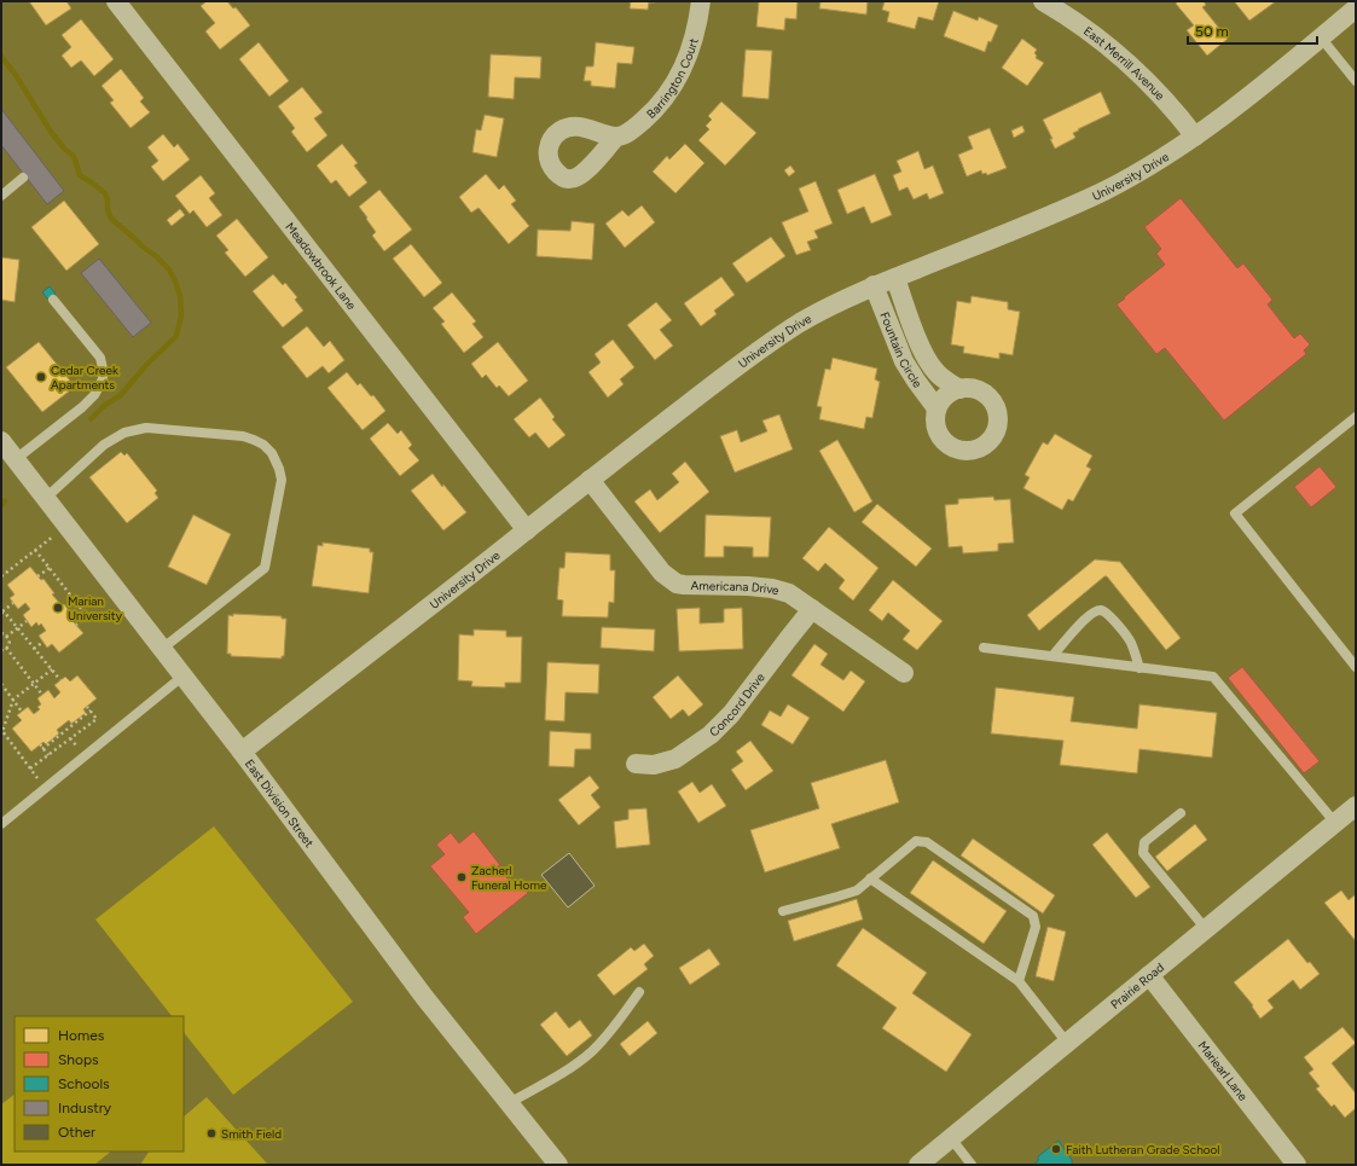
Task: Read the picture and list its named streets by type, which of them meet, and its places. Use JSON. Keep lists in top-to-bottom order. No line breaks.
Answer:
{"streets":{"street":["East Merrill Avenue","Barrington Court","University Drive","Meadowbrook Lane","Fountain Circle","Americana Drive","Concord Drive","East Division Street","Prairie Road","Mariearl Lane"]},"crossings":[["East Merrill Avenue","University Drive"],["University Drive","Meadowbrook Lane"],["University Drive","Fountain Circle"],["University Drive","Americana Drive"],["University Drive","East Division Street"],["Americana Drive","Concord Drive"],["Prairie Road","Mariearl Lane"]],"places":["Cedar Creek Apartments","Marian University","Zacherl Funeral Home","Smith Field","Faith Lutheran Grade School"],"legend":["Homes","Shops","Schools","Industry","Other"],"scale_bar":"50 m"}
